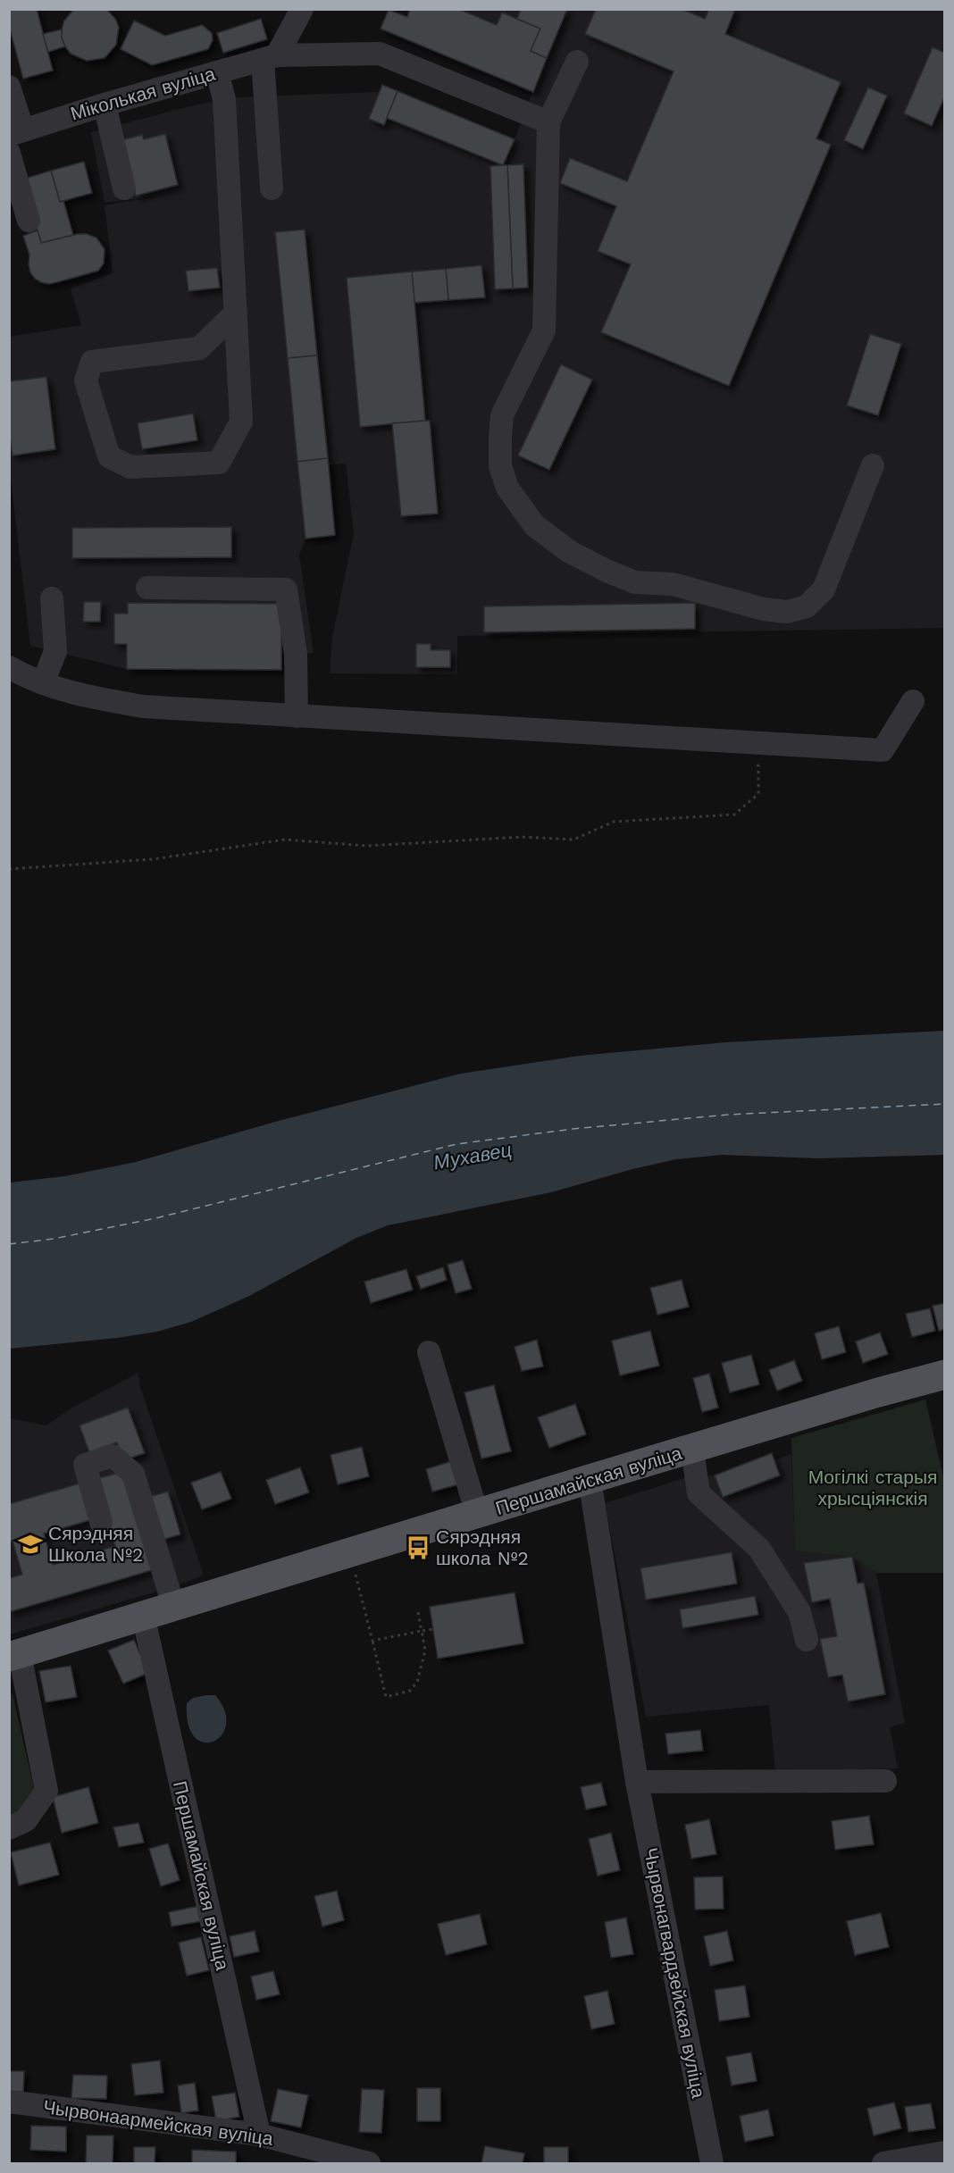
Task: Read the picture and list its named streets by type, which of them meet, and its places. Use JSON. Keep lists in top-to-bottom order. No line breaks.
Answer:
{"streets":{"main road":["Першамайская вуліца"],"street":["Міколькая вуліца","Чырвонагвардзейская вуліца","Чырвонаармейская вуліца"]},"crossings":[["Першамайская вуліца","Чырвонагвардзейская вуліца"],["Першамайская вуліца","Чырвонаармейская вуліца"]],"water":["Мухавец"],"parks":["Могілкі старыя хрысціянскія"],"places":{"school or university":["Сярэдняя Школа №2"],"bus stop":["Сярэдняя школа №2"]}}
